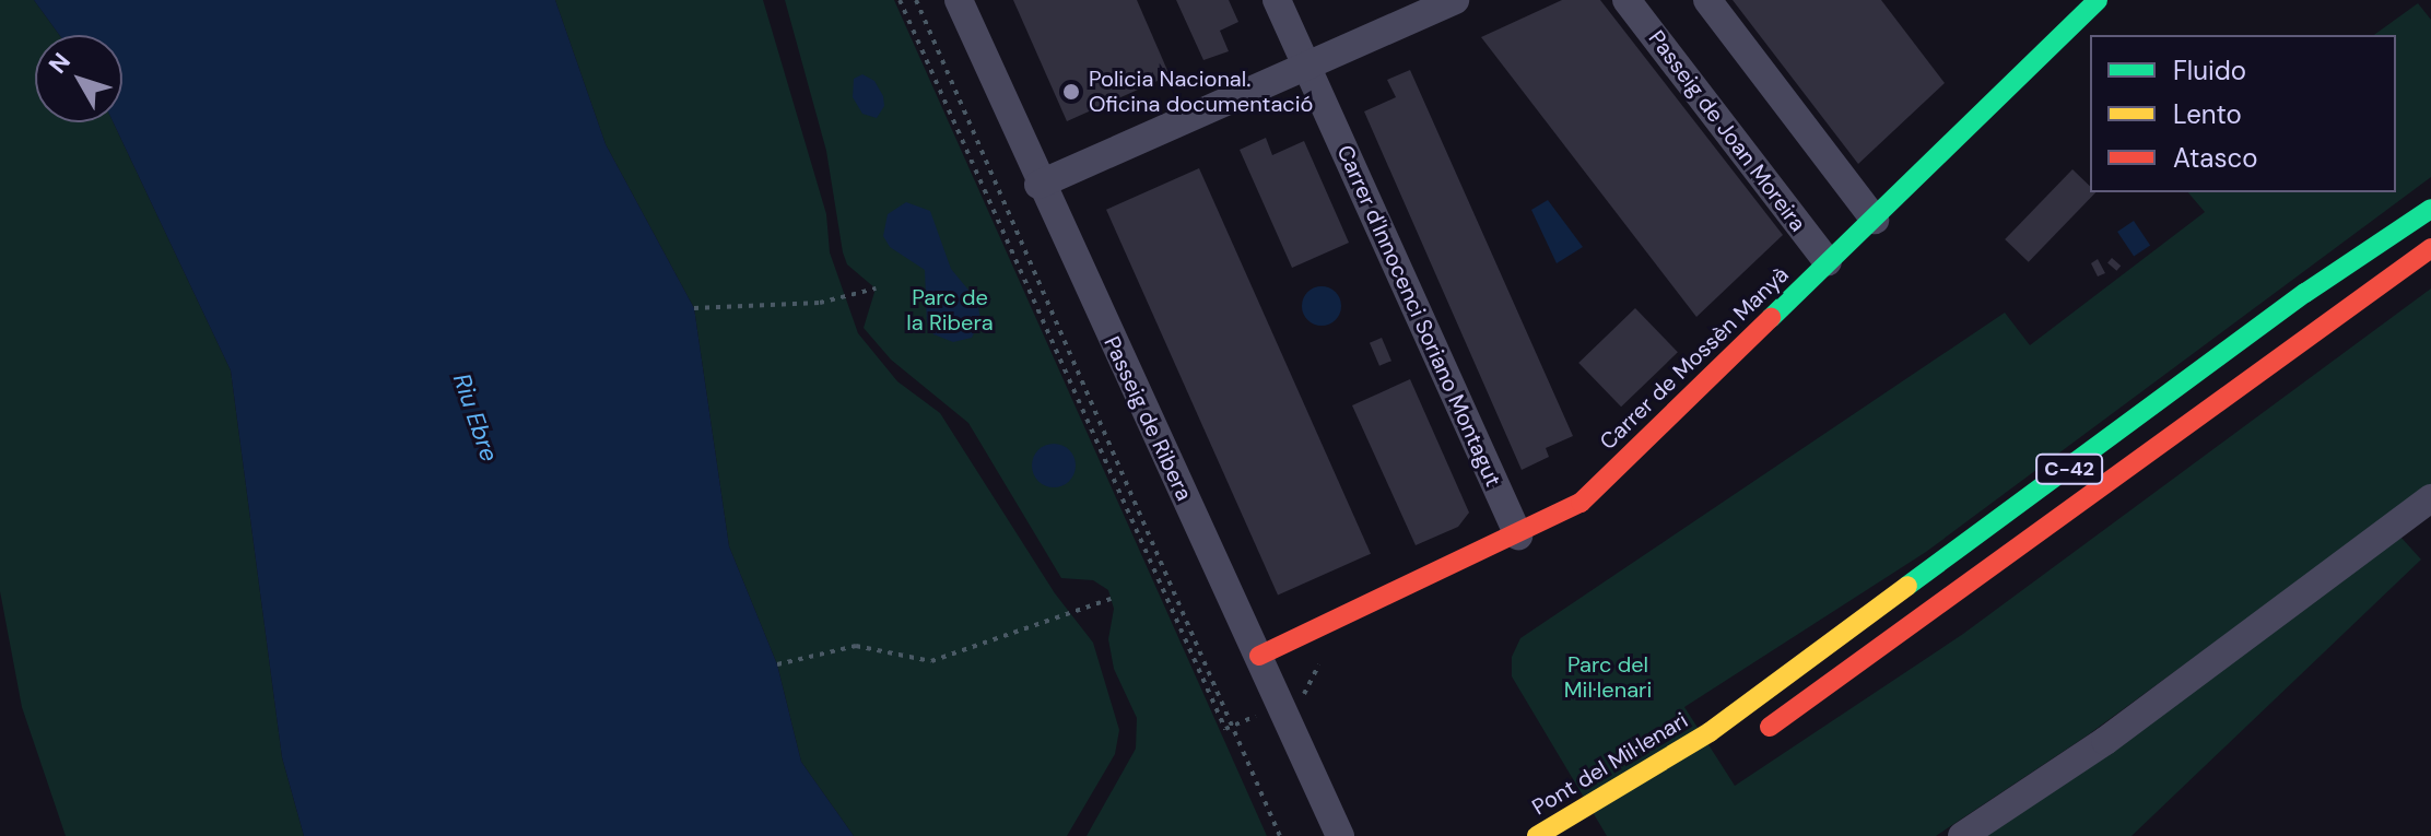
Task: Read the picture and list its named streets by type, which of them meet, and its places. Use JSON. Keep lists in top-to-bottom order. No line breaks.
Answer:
{"streets":{"main road":["Carrer de Mossèn Manyà","C-42","Pont del Mil·lenari"],"street":["Passeig de Joan Moreira","Carrer d'Innocenci Soriano Montagut","Passeig de Ribera"]},"crossings":[["Passeig de Joan Moreira","Carrer de Mossèn Manyà"],["Carrer d'Innocenci Soriano Montagut","Carrer de Mossèn Manyà"],["Carrer de Mossèn Manyà","Passeig de Ribera"]],"water":["Riu Ebre"],"parks":["Parc de la Ribera","Parc del Mil·lenari"],"places":["Policia Nacional. Oficina documentació"],"legend":["Fluido","Lento","Atasco"],"north":"top left"}
